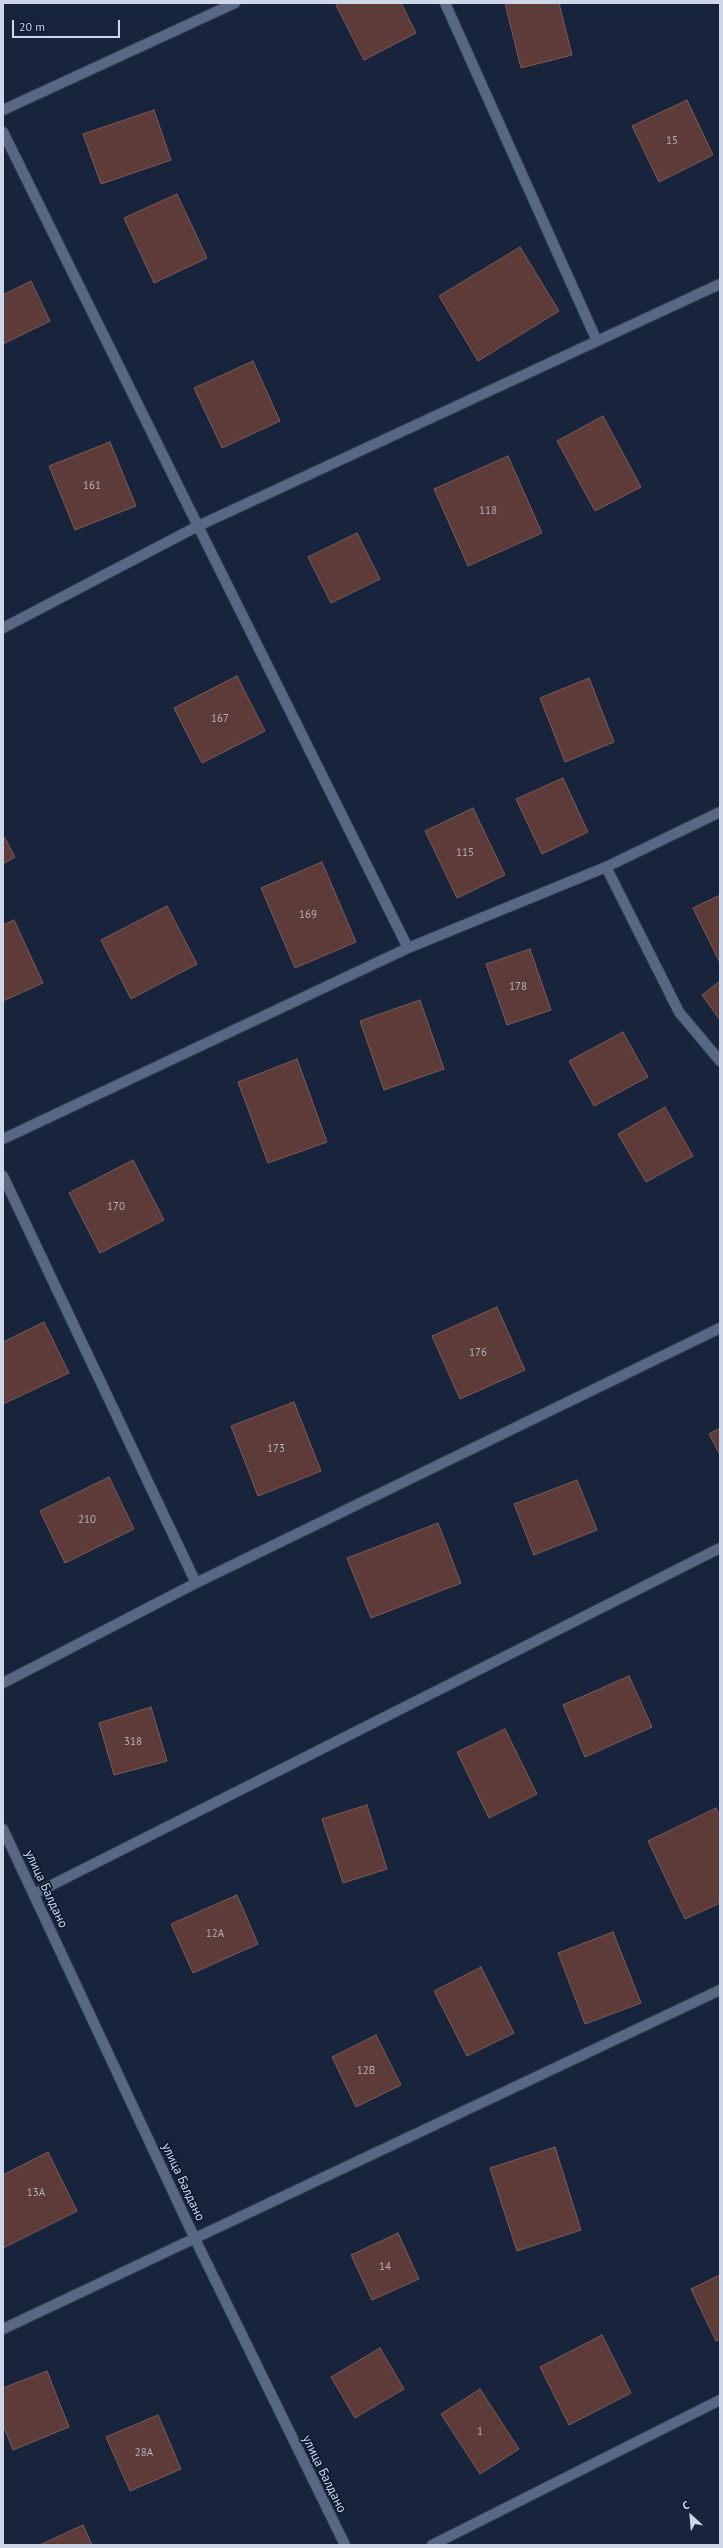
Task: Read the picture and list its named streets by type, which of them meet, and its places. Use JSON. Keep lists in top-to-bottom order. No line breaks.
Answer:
{"streets":{"street":["улица Балдано"]},"house_numbers":["15","161","118","167","115","169","178","170","176","173","210","318","12А","12В","13А","14","1","28А"],"scale_bar":"20 m","north":"top left"}
